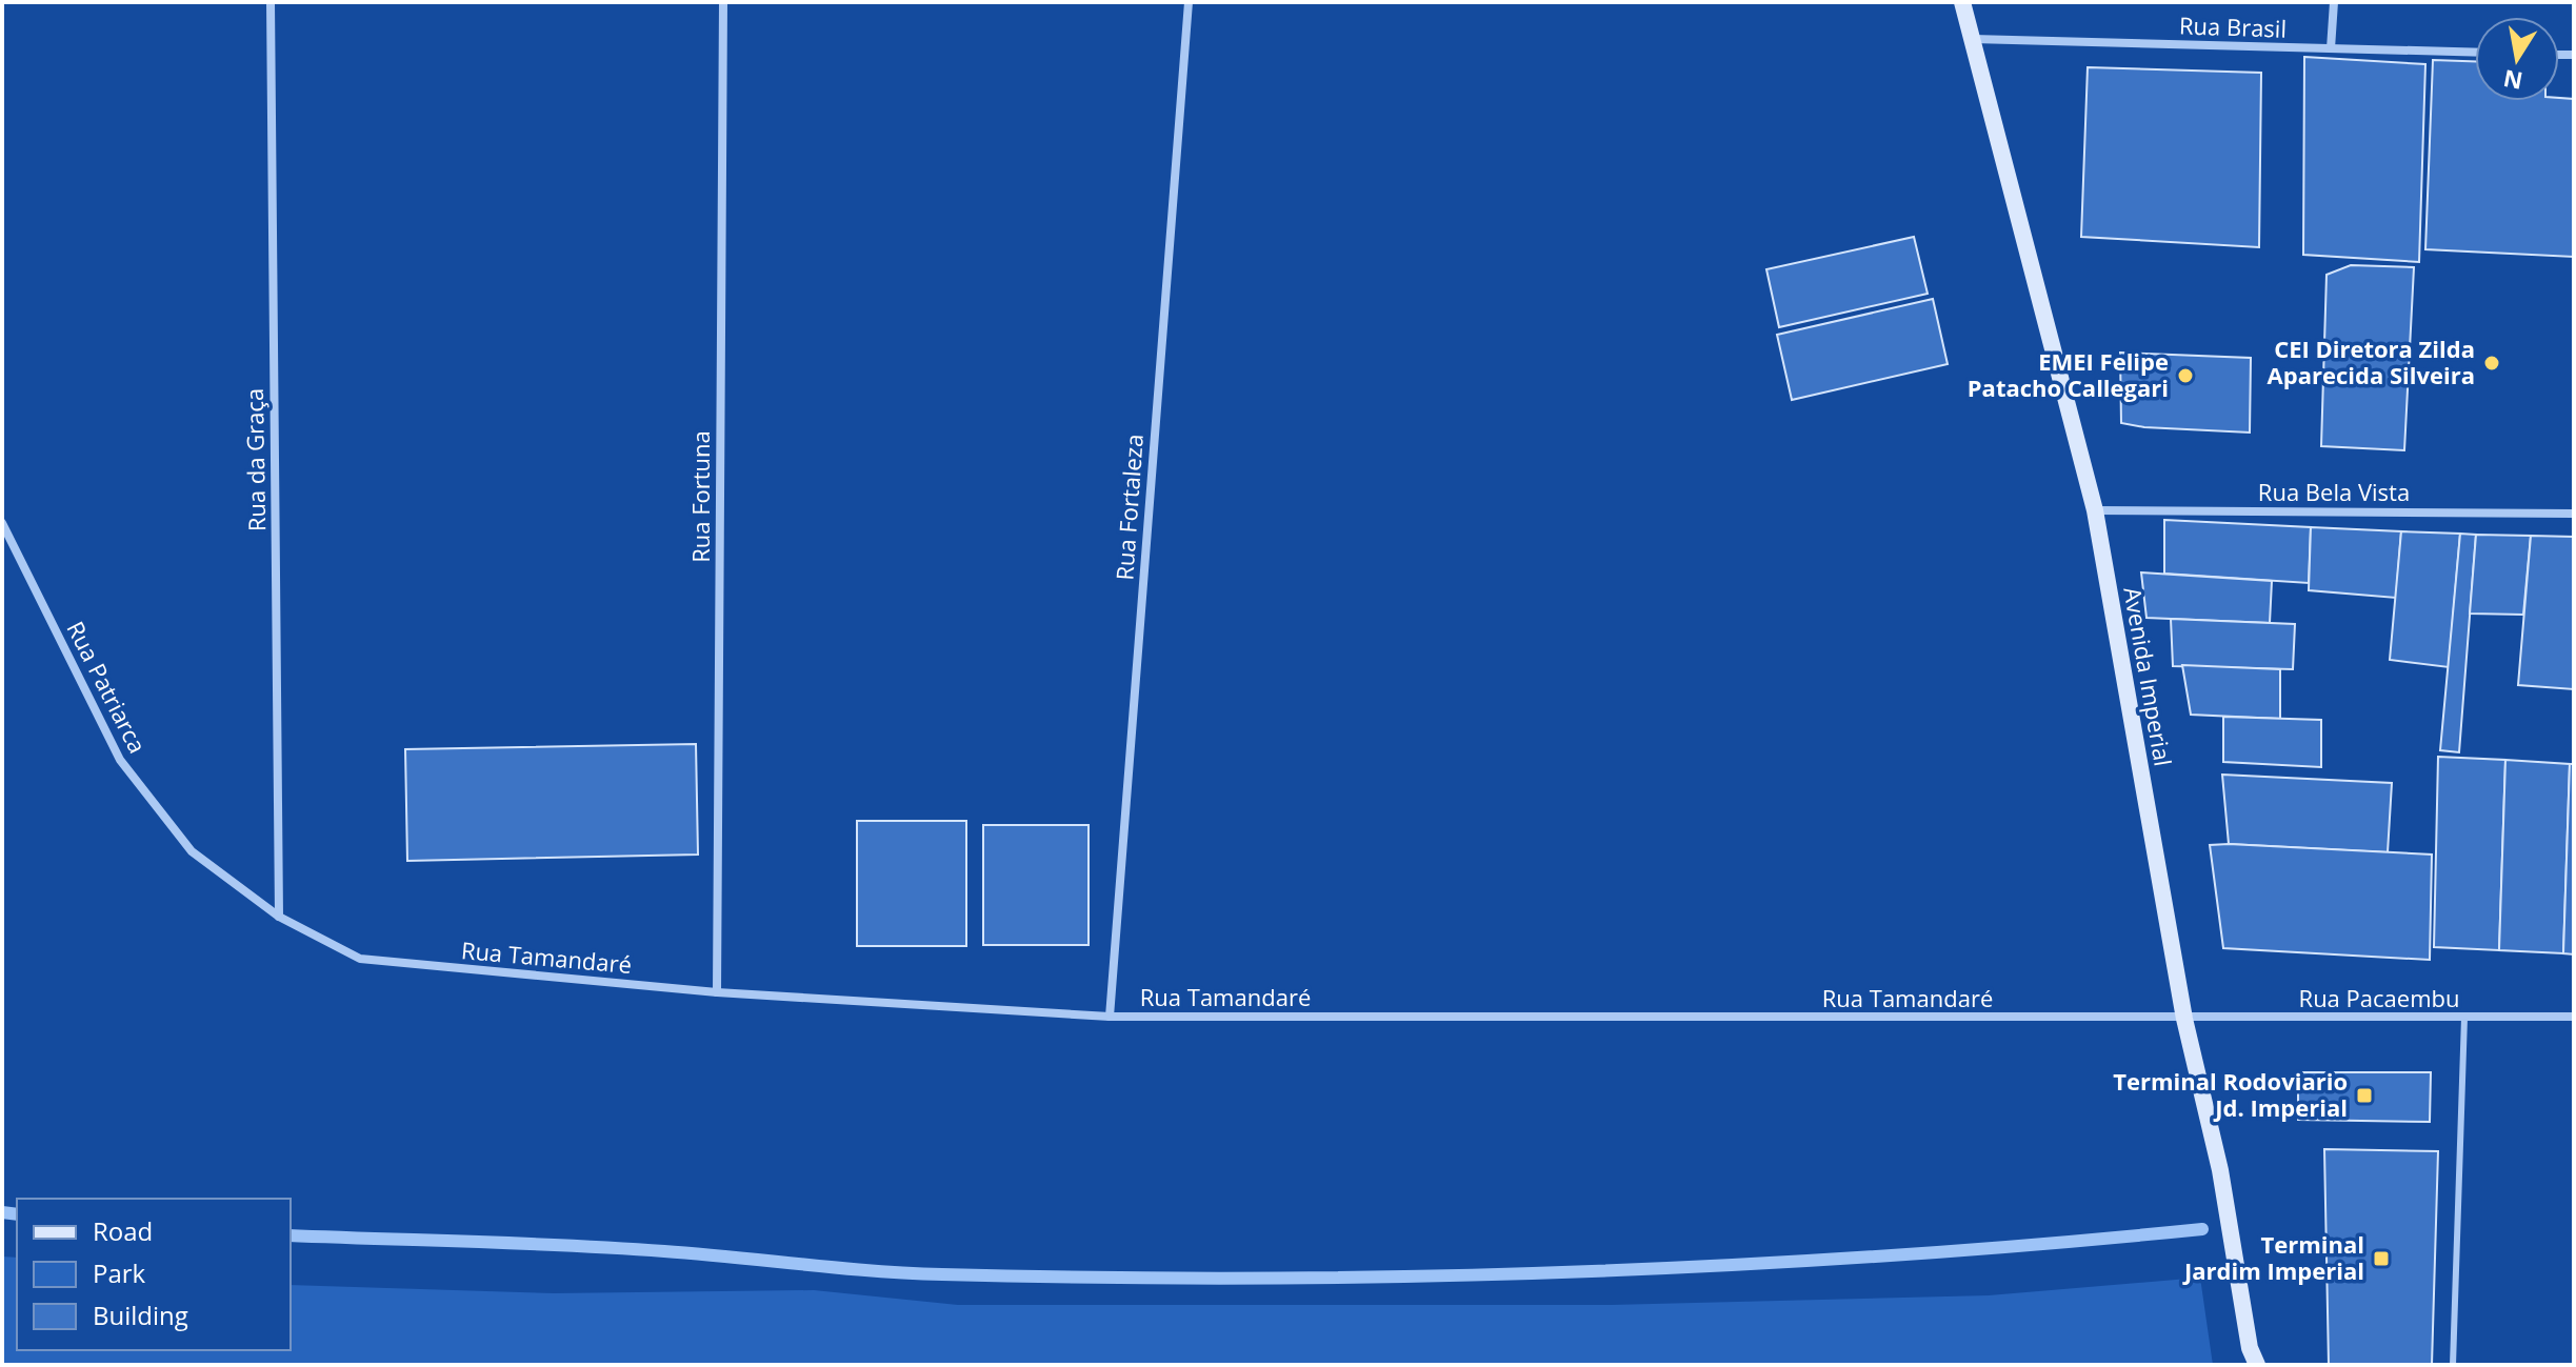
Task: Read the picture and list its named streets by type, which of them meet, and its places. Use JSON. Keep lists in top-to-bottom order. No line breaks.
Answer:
{"streets":{"main road":["Avenida Imperial"],"street":["Rua Brasil","Rua da Graça","Rua Bela Vista","Rua Fortuna","Rua Fortaleza","Rua Patriarca","Rua Tamandaré","Rua Pacaembu"]},"crossings":[["Rua Brasil","Avenida Imperial"],["Rua da Graça","Rua Patriarca"],["Rua da Graça","Rua Tamandaré"],["Rua Bela Vista","Avenida Imperial"],["Rua Fortuna","Rua Tamandaré"],["Rua Fortaleza","Rua Tamandaré"],["Avenida Imperial","Rua Tamandaré"],["Avenida Imperial","Rua Pacaembu"],["Rua Patriarca","Rua Tamandaré"],["Rua Tamandaré","Rua Pacaembu"]],"places":{"other":["CEI Diretora Zilda Aparecida Silveira","EMEI Felipe Patacho Callegari"],"transit":["Terminal Rodoviario Jd. Imperial","Terminal Jardim Imperial"]},"legend":["Road","Park","Building"],"north":"bottom"}
